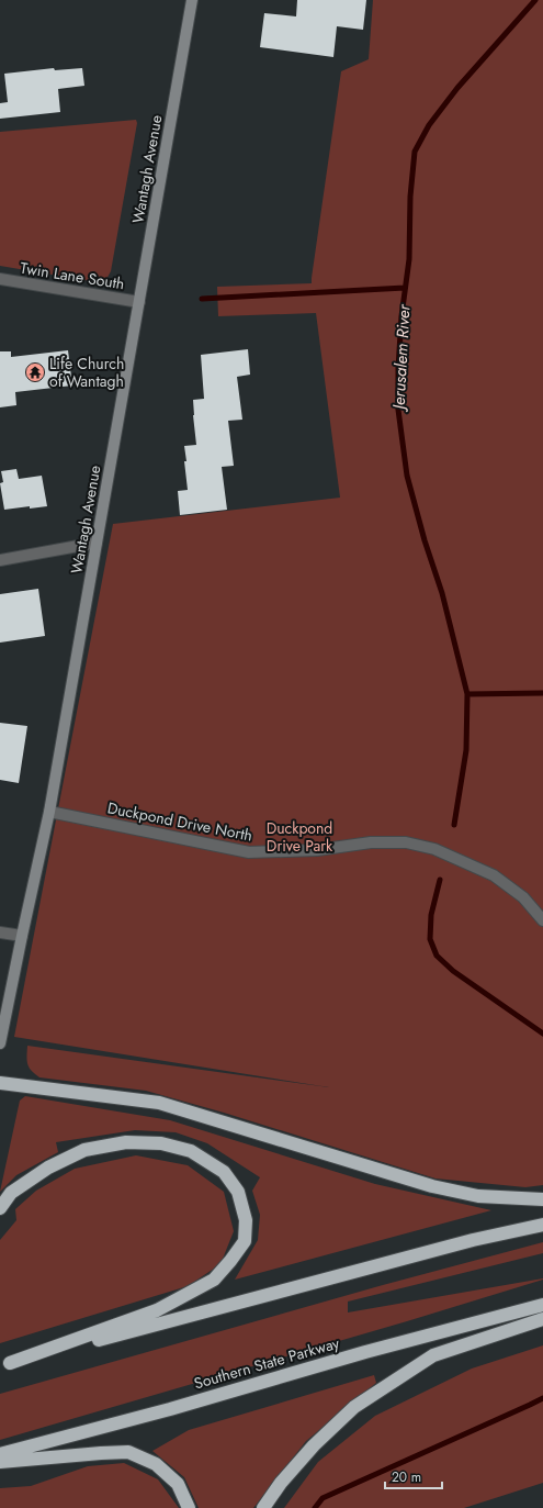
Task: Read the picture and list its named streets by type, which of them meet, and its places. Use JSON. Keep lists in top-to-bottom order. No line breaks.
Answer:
{"streets":{"highway":["Southern State Parkway"],"main road":["Wantagh Avenue"],"street":["Twin Lane South","Duckpond Drive North"]},"crossings":[["Wantagh Avenue","Twin Lane South"],["Wantagh Avenue","Duckpond Drive North"]],"water":["Jerusalem River"],"parks":["Duckpond Drive Park"],"places":{"temple":["Life Church of Wantagh"]},"scale_bar":"20 m"}
